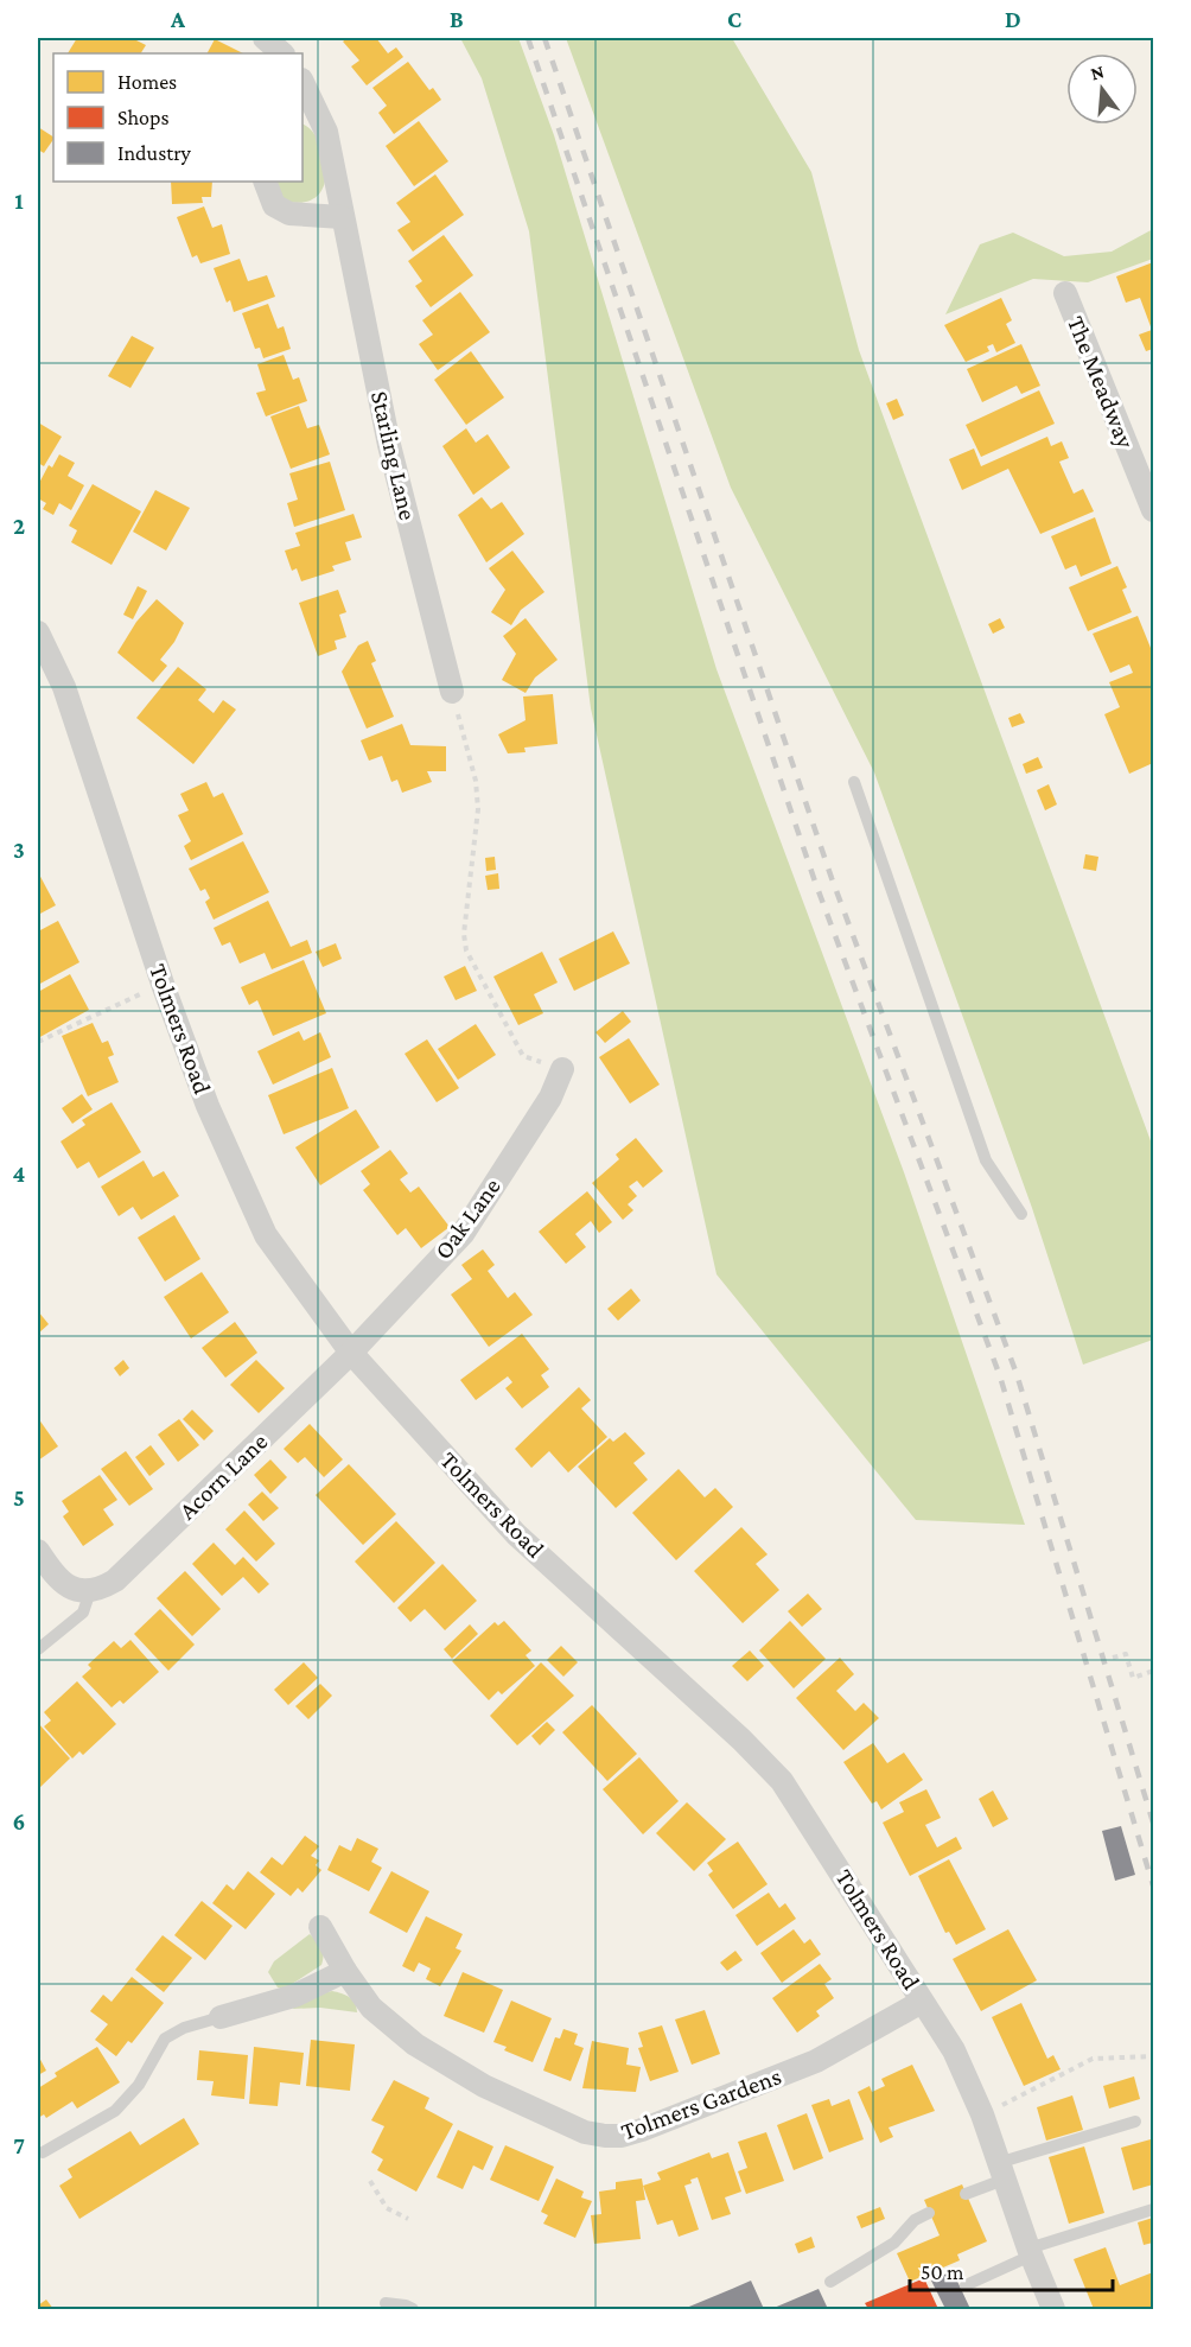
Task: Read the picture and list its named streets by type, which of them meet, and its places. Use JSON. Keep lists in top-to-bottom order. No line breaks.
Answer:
{"streets":{"street":["The Meadway","Starling Lane","Tolmers Road","Oak Lane","Acorn Lane","Tolmers Gardens"]},"crossings":[["Tolmers Road","Oak Lane"],["Tolmers Road","Acorn Lane"],["Tolmers Road","Tolmers Gardens"],["Oak Lane","Acorn Lane"]],"legend":["Homes","Shops","Industry"],"scale_bar":"50 m","north":"top","grid":{"columns":["A","B","C","D"],"rows":["1","2","3","4","5","6","7"]}}
